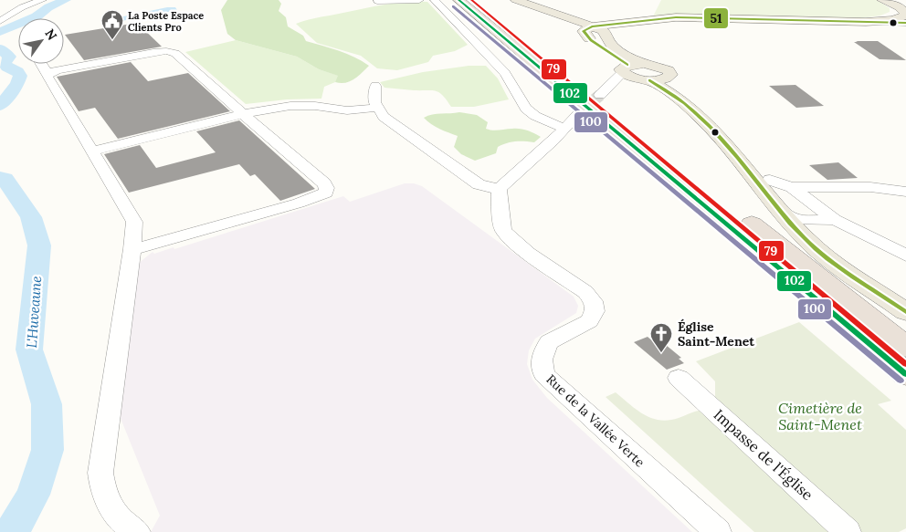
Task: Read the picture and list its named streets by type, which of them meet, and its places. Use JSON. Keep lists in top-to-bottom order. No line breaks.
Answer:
{"streets":{"street":["Rue de la Vallée Verte","Impasse de l'Église"]},"water":["L'Huveaune"],"parks":["Cimetière de Saint-Menet"],"places":{"public building":["La Poste Espace Clients Pro"],"church":["Église Saint-Menet"]},"lines":["transit line 102","transit line 79","transit line 100","transit line 51"],"north":"top right"}
